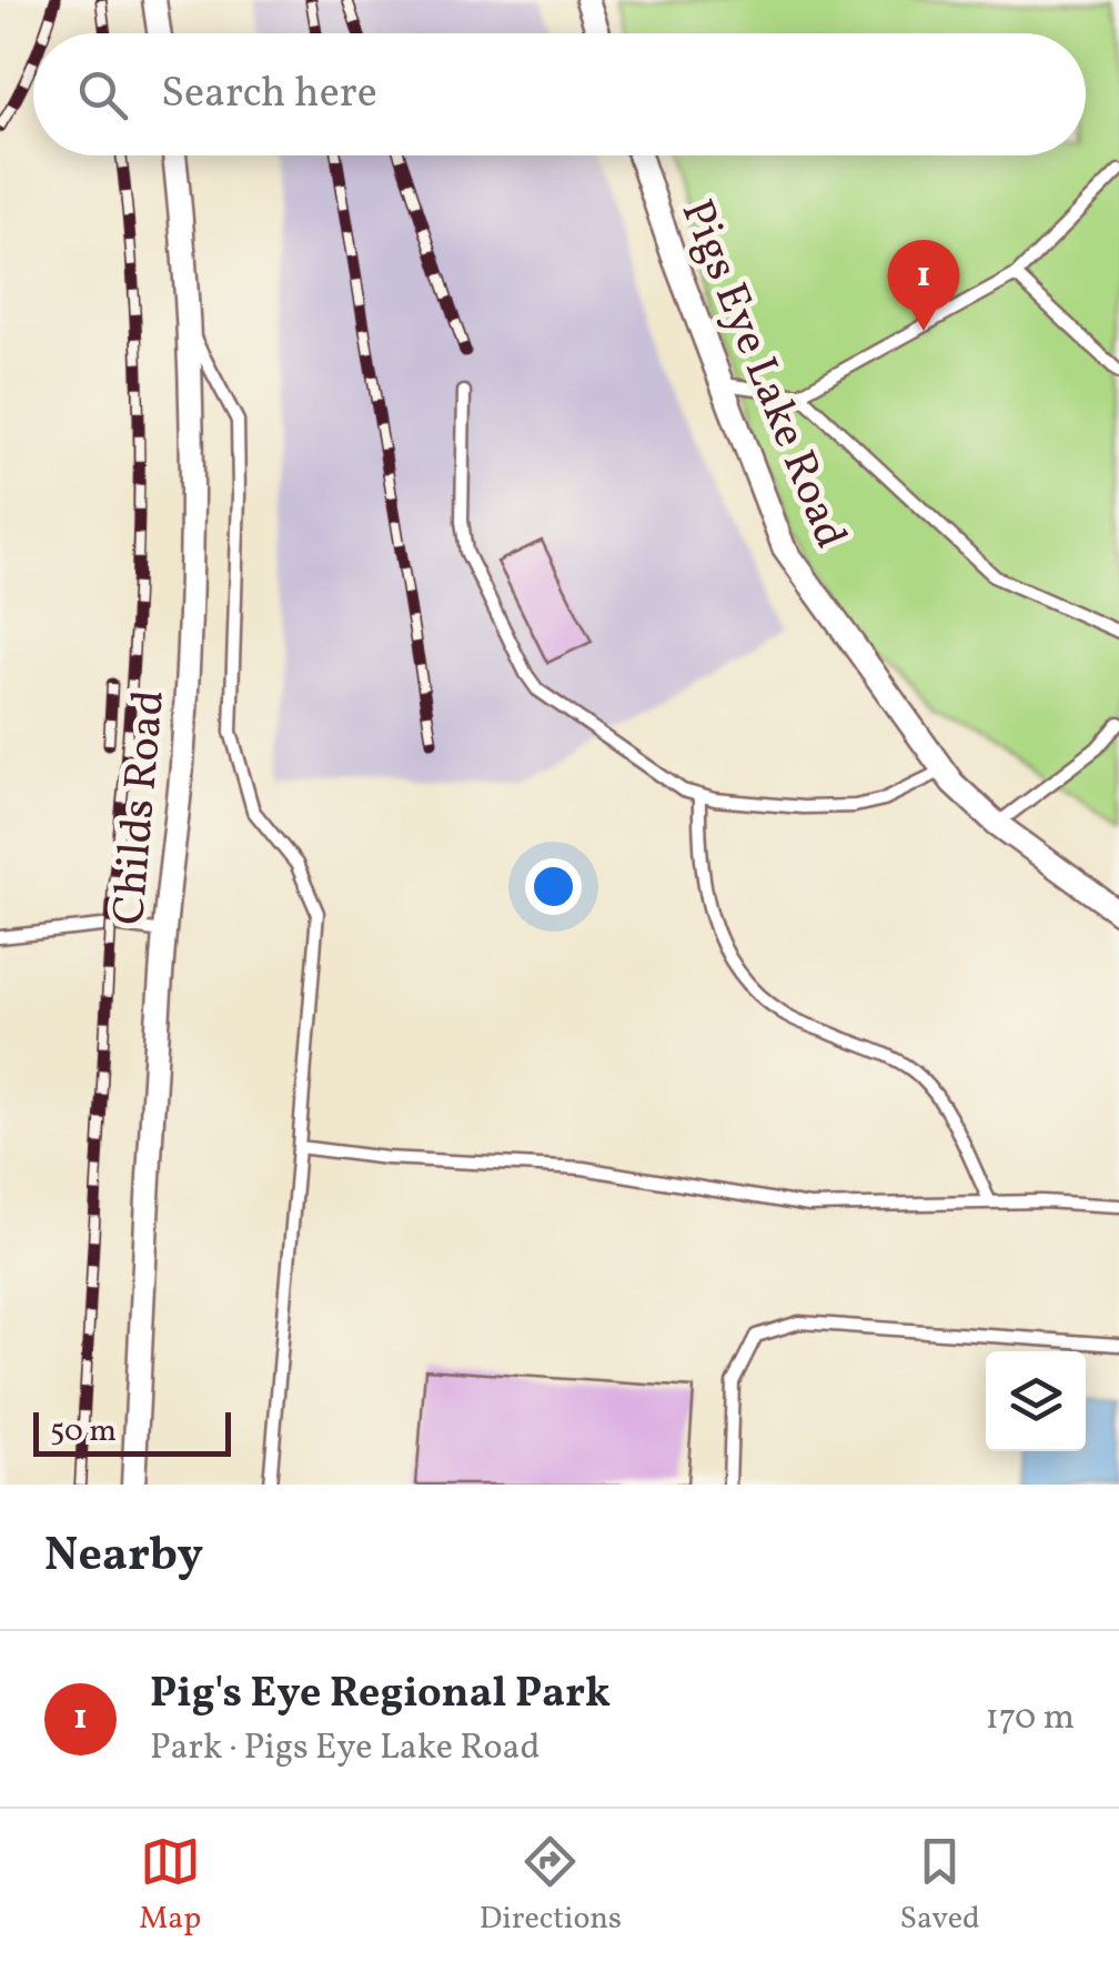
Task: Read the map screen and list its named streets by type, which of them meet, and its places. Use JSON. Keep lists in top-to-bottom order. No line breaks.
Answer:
{"streets":{"street":["Pigs Eye Lake Road","Childs Road"]},"scale_bar":"50 m","page":{"search":"Search here","pins":"1","scale":"50 m","heading":"Nearby","list":[{"mark":"1","name":"Pig's Eye Regional Park","note":"Park · Pigs Eye Lake Road","value":"170 m"}],"nav":["Map","Directions","Saved"]}}
